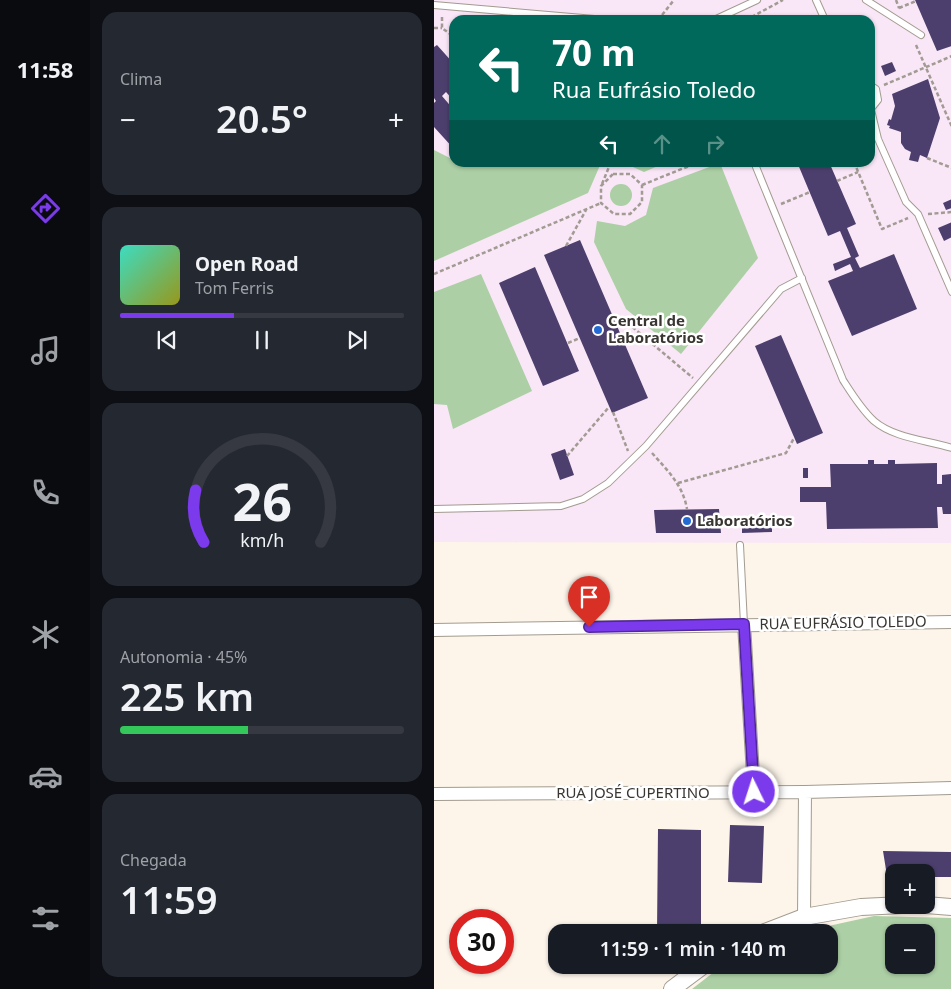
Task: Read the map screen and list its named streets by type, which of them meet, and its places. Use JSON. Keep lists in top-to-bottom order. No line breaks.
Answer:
{"streets":{"street":["RUA EUFRÁSIO TOLEDO","RUA JOSÉ CUPERTINO"]},"places":["Central de Laboratórios","Laboratórios"],"page":{"tabs":"11:58","tile":["Clima",["Autonomia · 45%","225 km"],["Chegada","11:59"]],"turn":["70 m","Rua Eufrásio Toledo"],"heat":["−","20.5°","+"],"song":["Open Road","Tom Ferris"],"map_buttons":["+","−"],"limit":"30","trip":"11:59 · 1 min · 140 m","gauge":["26","km/h"]}}
